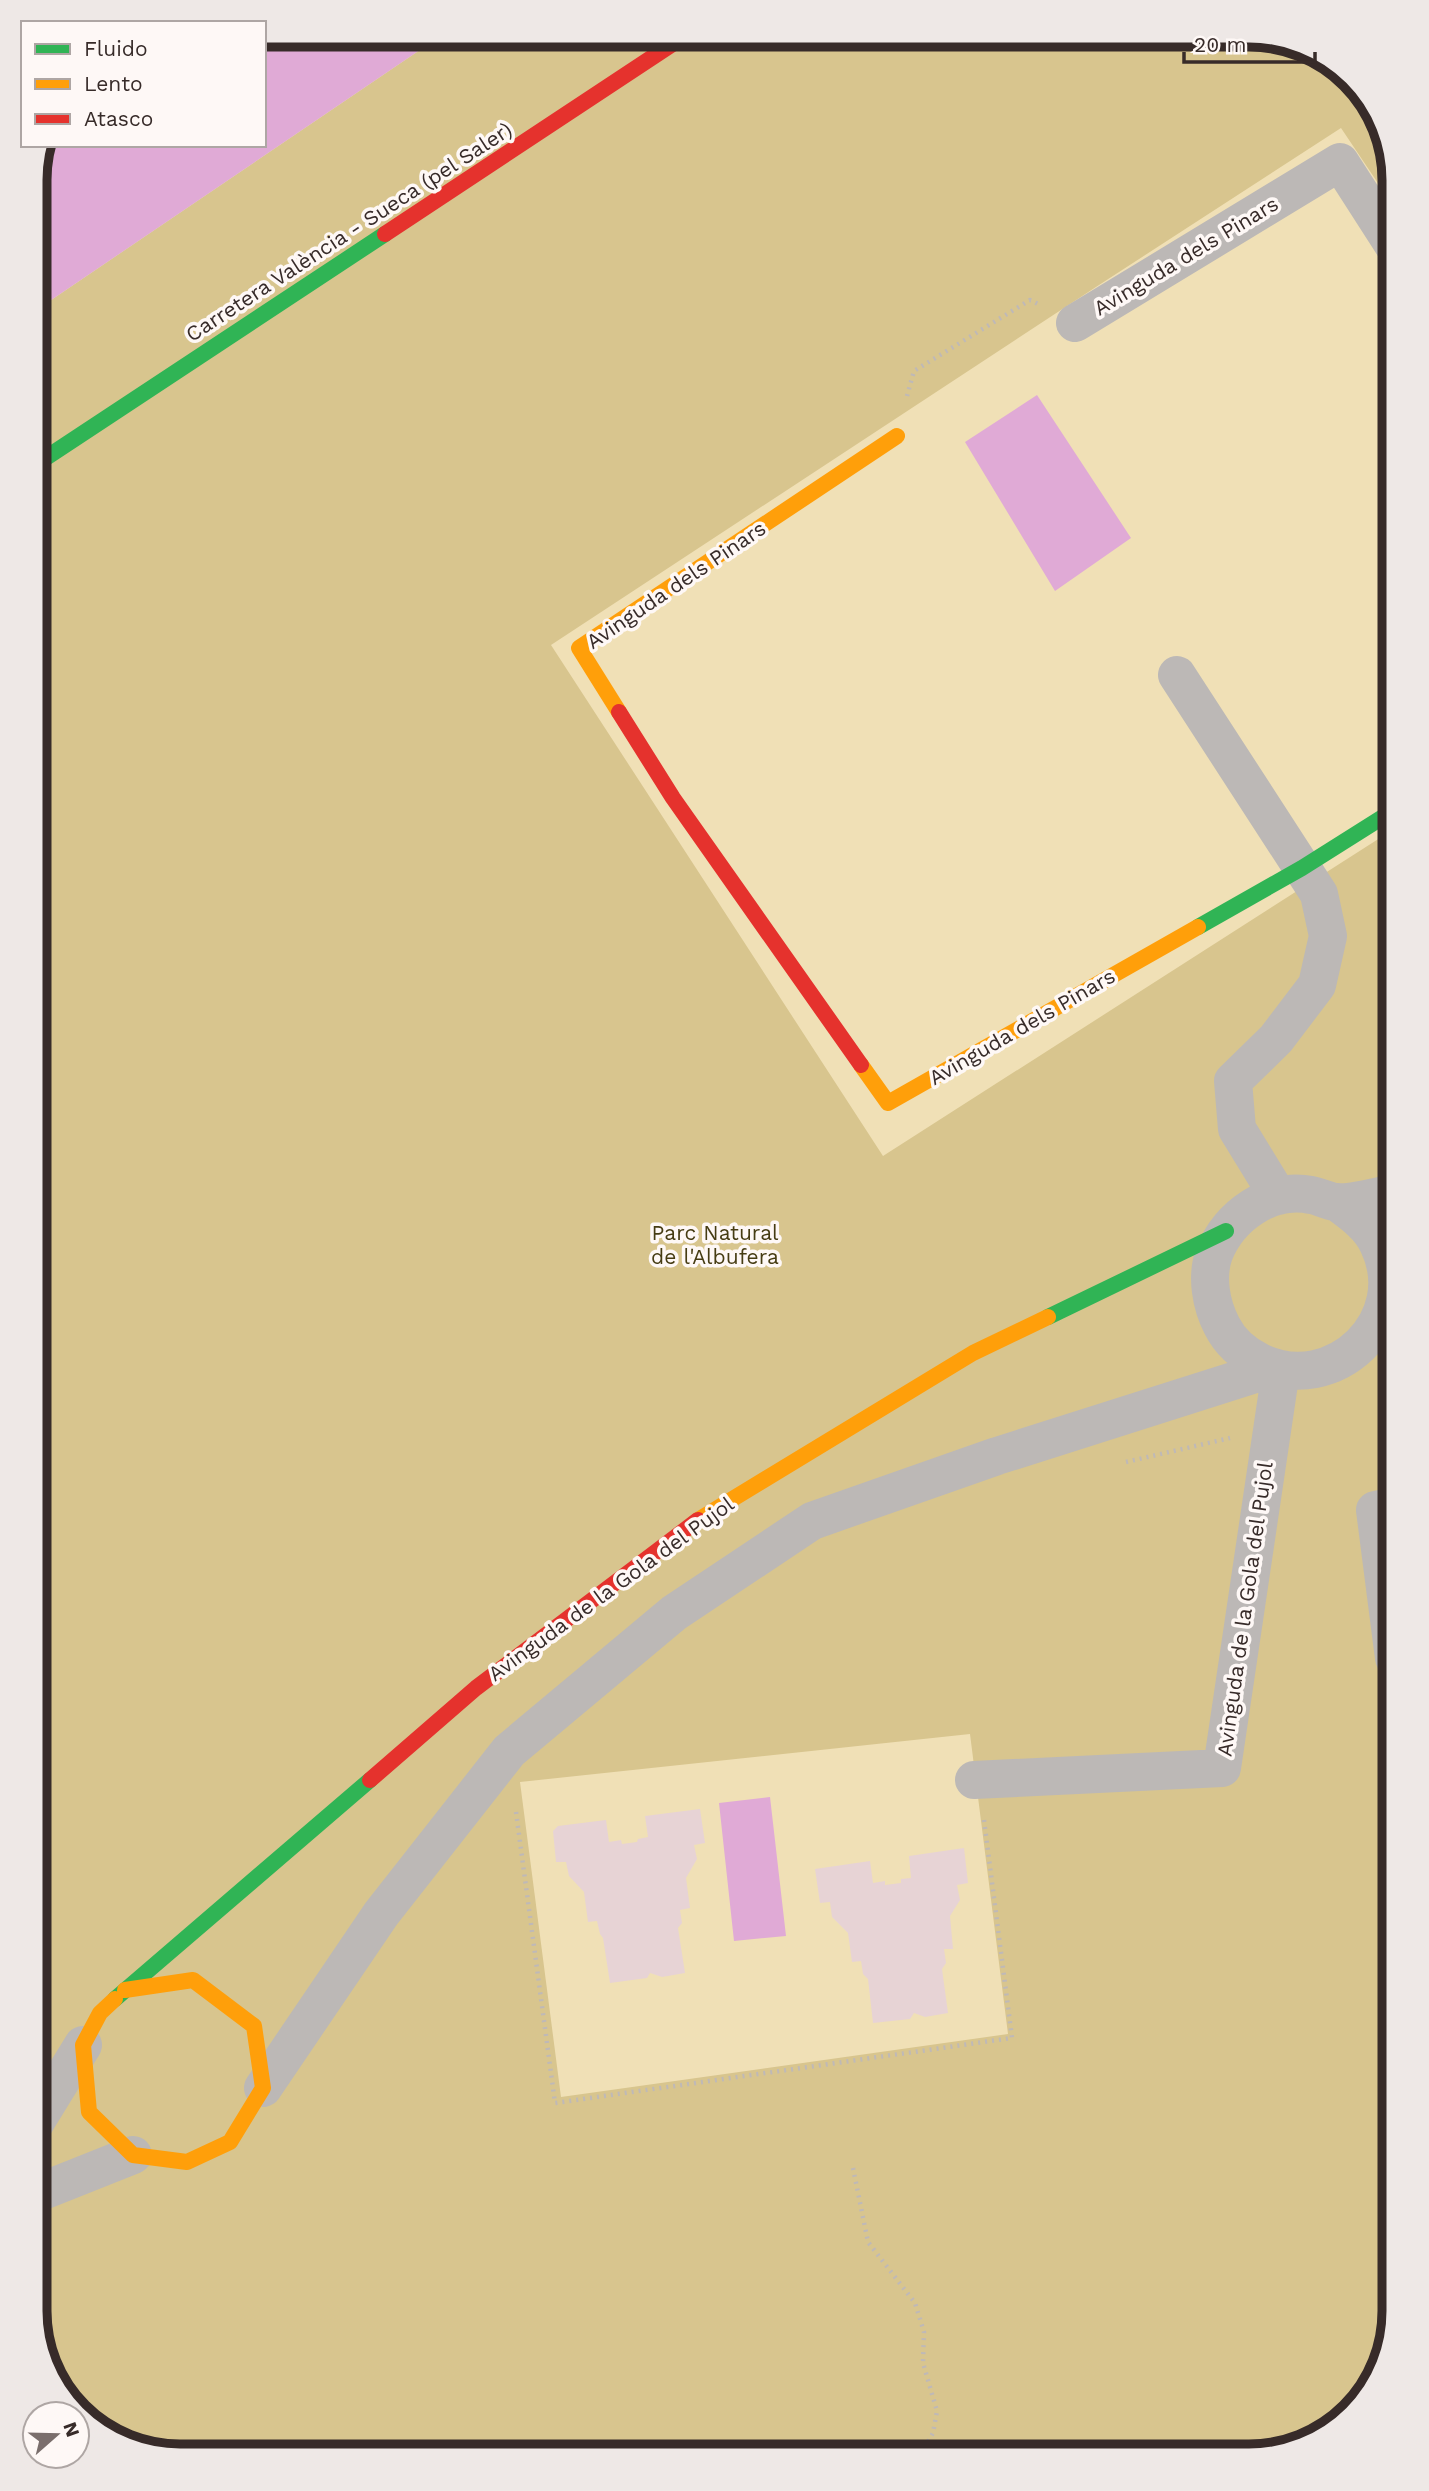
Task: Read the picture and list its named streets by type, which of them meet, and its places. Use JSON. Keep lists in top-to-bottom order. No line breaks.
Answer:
{"streets":{"street":["Carretera València - Sueca (pel Saler)","Avinguda dels Pinars","Avinguda de la Gola del Pujol"]},"parks":["Parc Natural de l'Albufera"],"legend":["Fluido","Lento","Atasco"],"scale_bar":"20 m","north":"right"}
